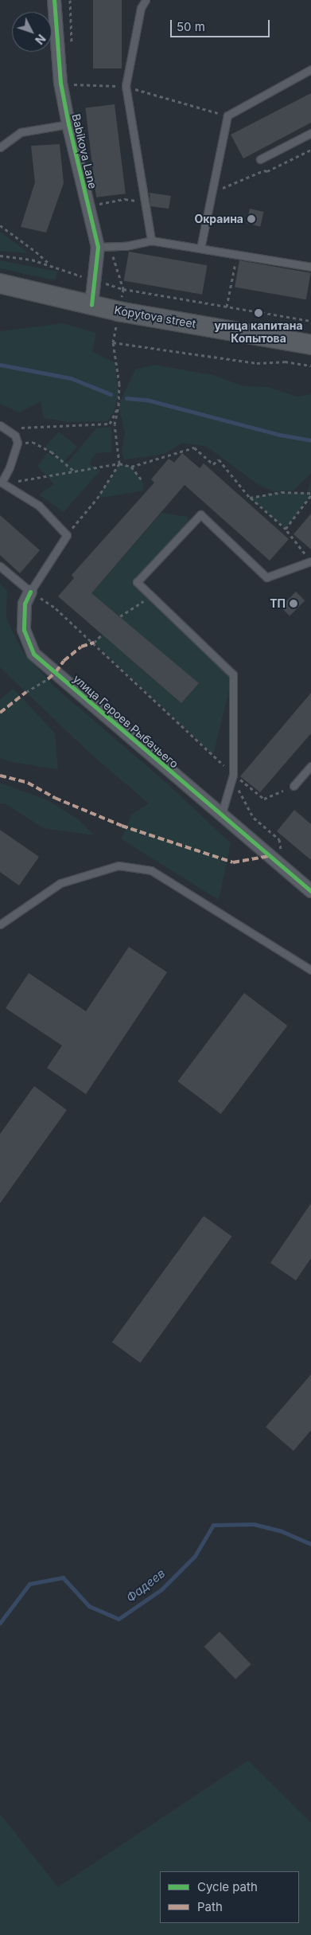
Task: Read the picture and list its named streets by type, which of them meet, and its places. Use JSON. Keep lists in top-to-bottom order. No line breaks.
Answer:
{"streets":{"main road":["Kopytova street"],"street":["Babikova Lane","улица Героев Рыбачьего"]},"crossings":[["Babikova Lane","Kopytova street"]],"water":["Фадеев"],"places":["Окраина","улица капитана Копытова","ТП"],"legend":["Cycle path","Path"],"scale_bar":"50 m","north":"bottom right"}
